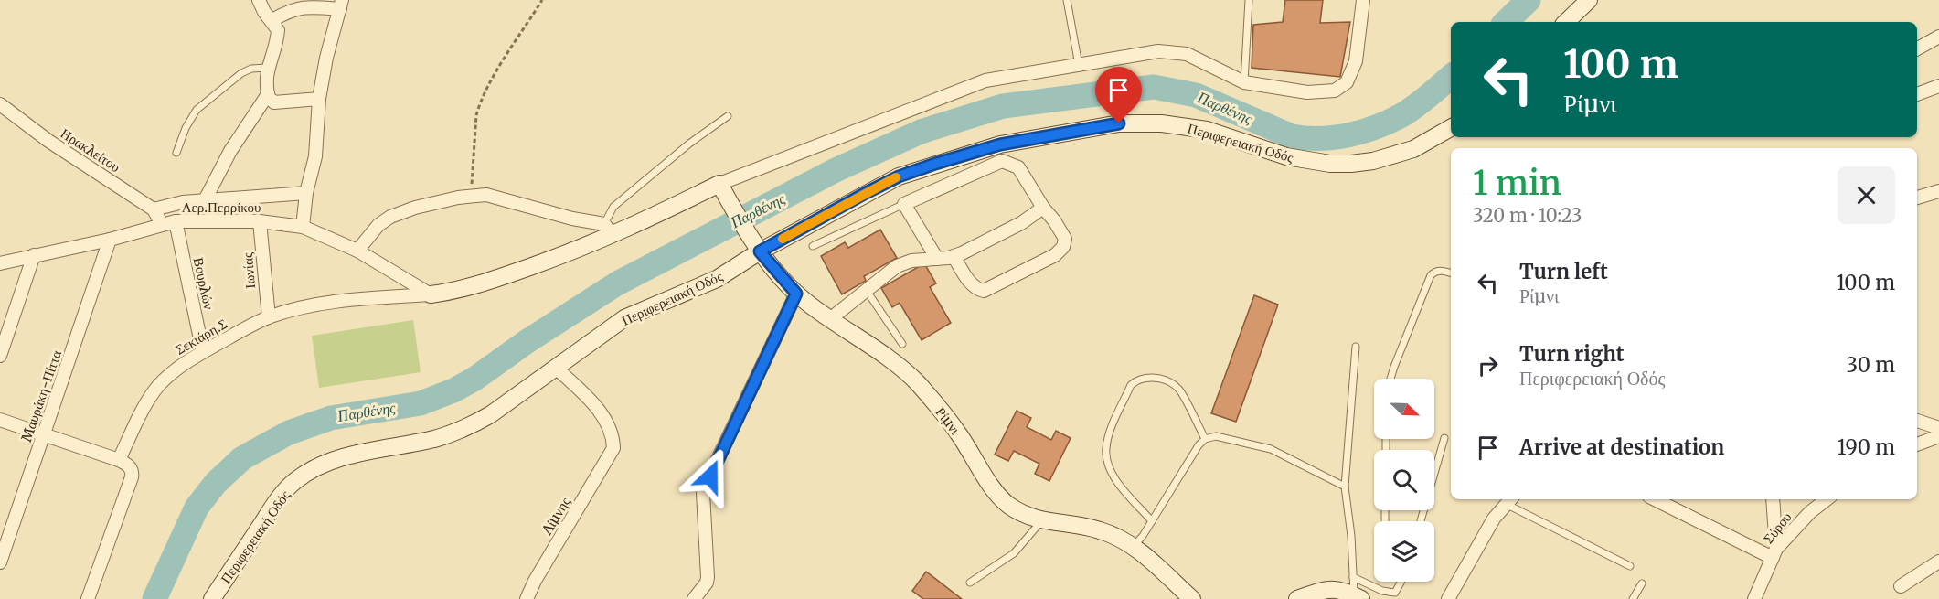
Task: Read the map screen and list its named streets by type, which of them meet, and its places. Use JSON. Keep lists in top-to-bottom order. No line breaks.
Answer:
{"streets":{"main road":["Περιφερειακή Οδός","Ρίμνι"],"street":["Ηρακλείτου","Αερ.Περρίκου","Ιωνίας","Βουρλών","Σεκιάρη.Σ","Μαυράκη-Πίττα","Λίμνης","Σύρου"]},"crossings":[["Περιφερειακή Οδός","Ρίμνι"],["Περιφερειακή Οδός","Λίμνης"],["Ηρακλείτου","Αερ.Περρίκου"],["Αερ.Περρίκου","Ιωνίας"],["Αερ.Περρίκου","Βουρλών"],["Αερ.Περρίκου","Σεκιάρη.Σ"],["Αερ.Περρίκου","Μαυράκη-Πίττα"],["Ιωνίας","Σεκιάρη.Σ"],["Βουρλών","Σεκιάρη.Σ"]],"water":["Παρθένης"],"north":"bottom right","page":{"turn":["100 m","Ρίμνι"],"heading":["1 min","320 m · 10:23"],"list":[{"name":"Turn left","note":"Ρίμνι","value":"100 m"},{"name":"Turn right","note":"Περιφερειακή Οδός","value":"30 m"},{"name":"Arrive at destination","value":"190 m"}]}}
